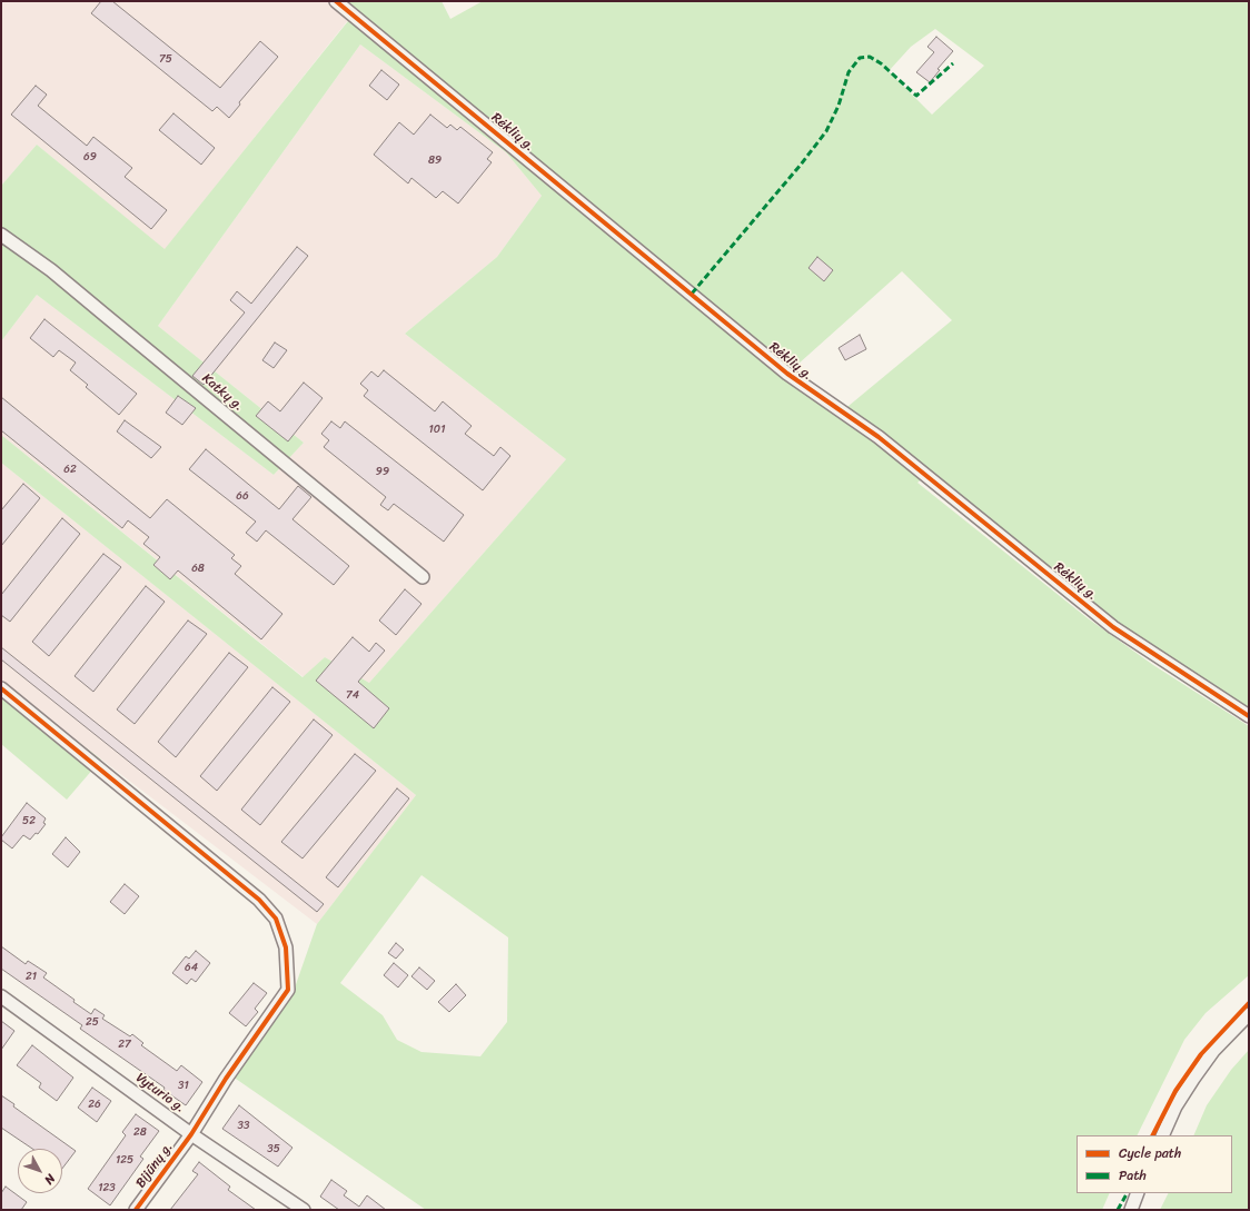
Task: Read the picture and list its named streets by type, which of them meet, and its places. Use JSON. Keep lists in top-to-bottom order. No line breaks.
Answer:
{"streets":{"street":["Rėklių g.","Katkų g.","Vyturio g.","Bijūnų g."]},"crossings":[["Vyturio g.","Bijūnų g."]],"house_numbers":["75","69","89","101","62","99","66","68","74","52","64","21","25","27","31","26","33","28","35","125","123"],"legend":["Cycle path","Path"],"north":"bottom right"}
